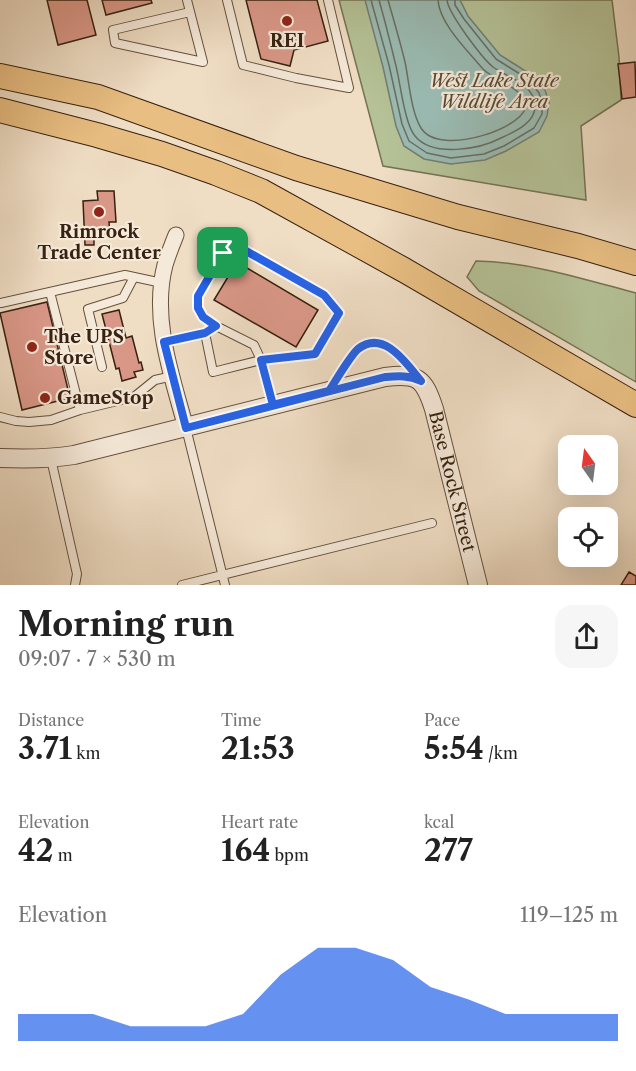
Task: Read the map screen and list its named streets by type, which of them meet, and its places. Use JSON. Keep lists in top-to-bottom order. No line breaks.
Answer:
{"streets":{"street":["Base Rock Street"]},"parks":["West Lake State Wildlife Area"],"places":["REI","Rimrock Trade Center","The UPS Store","GameStop"],"north":"top","page":{"heading":["Morning run","09:07 · 7 × 530 m"],"stats":[["Distance","3.71 km"],["Time","21:53"],["Pace","5:54 /km"],["Elevation","42 m"],["Heart rate","164 bpm"],["kcal","277"]],"chart":["Elevation","119–125 m"]}}
